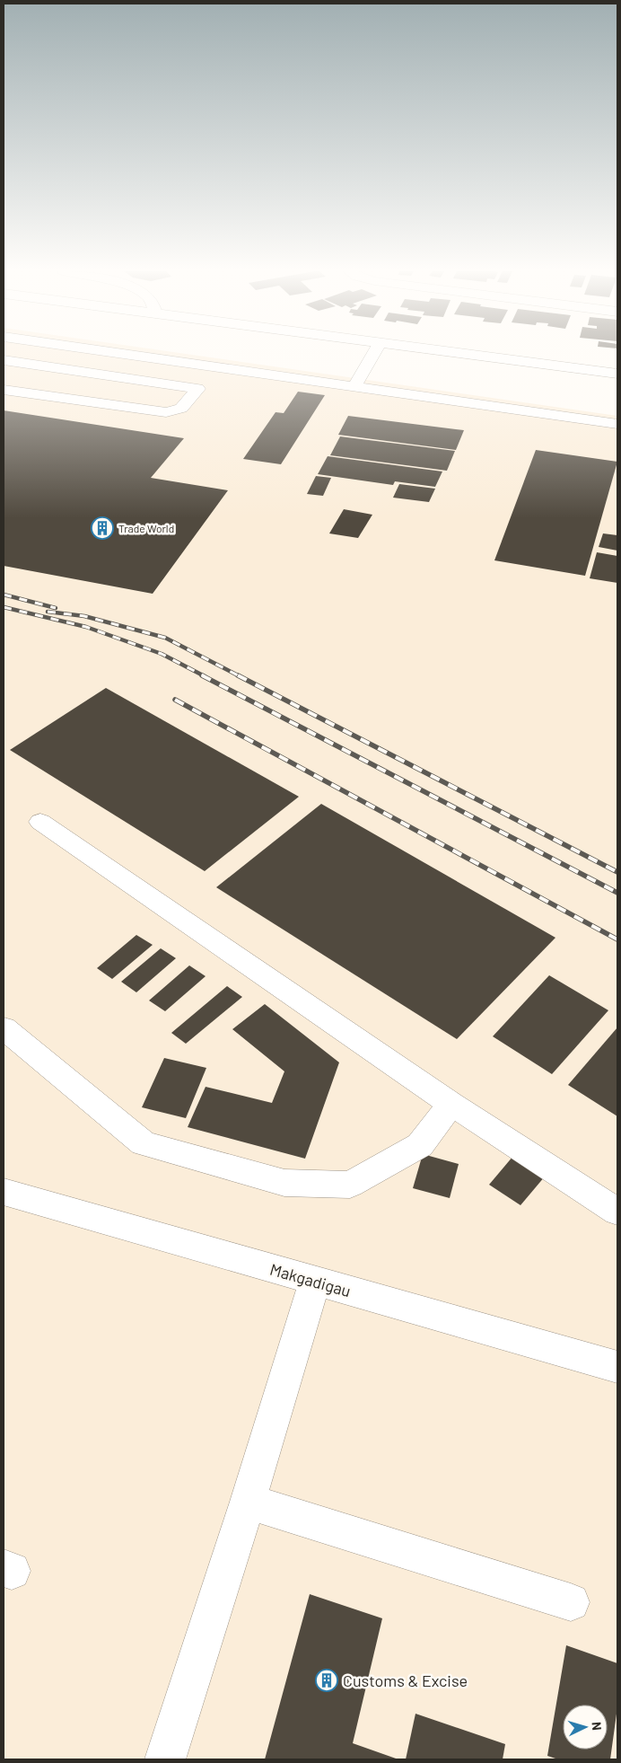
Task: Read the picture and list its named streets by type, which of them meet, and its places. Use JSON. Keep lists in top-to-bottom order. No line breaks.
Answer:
{"streets":{"street":["Makgadigau"]},"places":{"building":["Trade World","Customs & Excise"]},"north":"right"}
